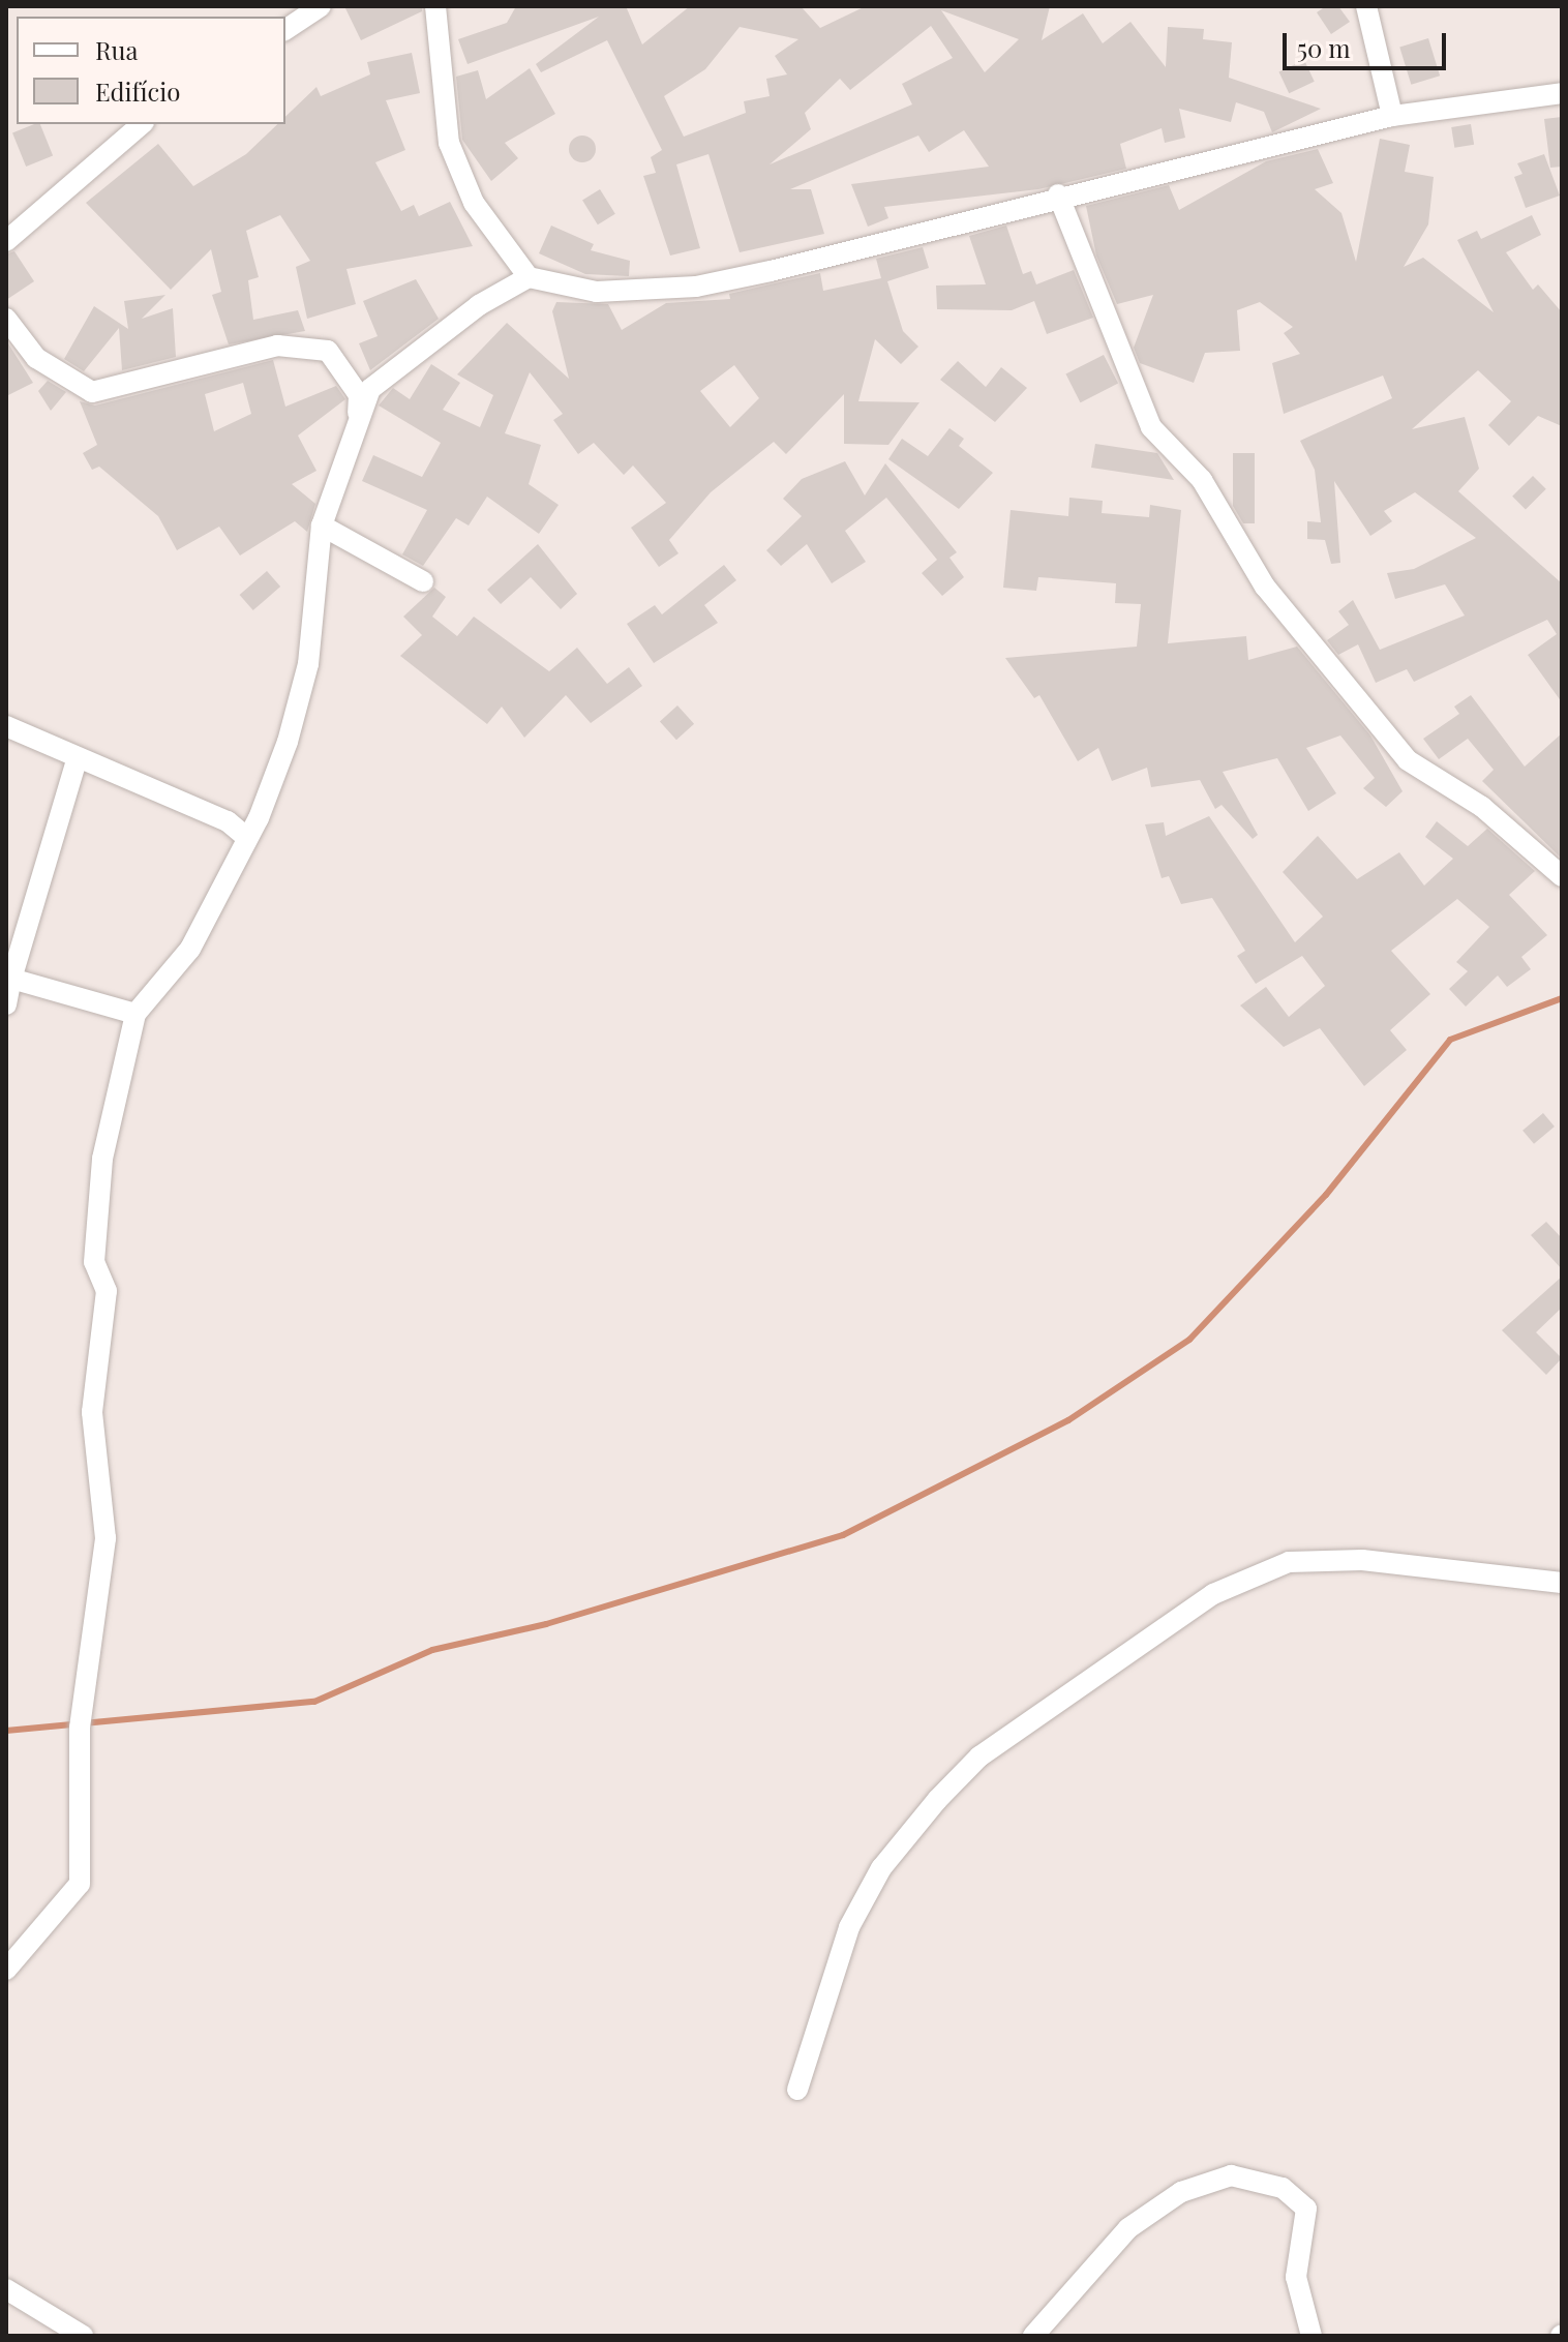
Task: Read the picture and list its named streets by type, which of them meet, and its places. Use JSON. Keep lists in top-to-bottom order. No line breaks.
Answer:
{"legend":["Rua","Edifício"],"scale_bar":"50 m"}
